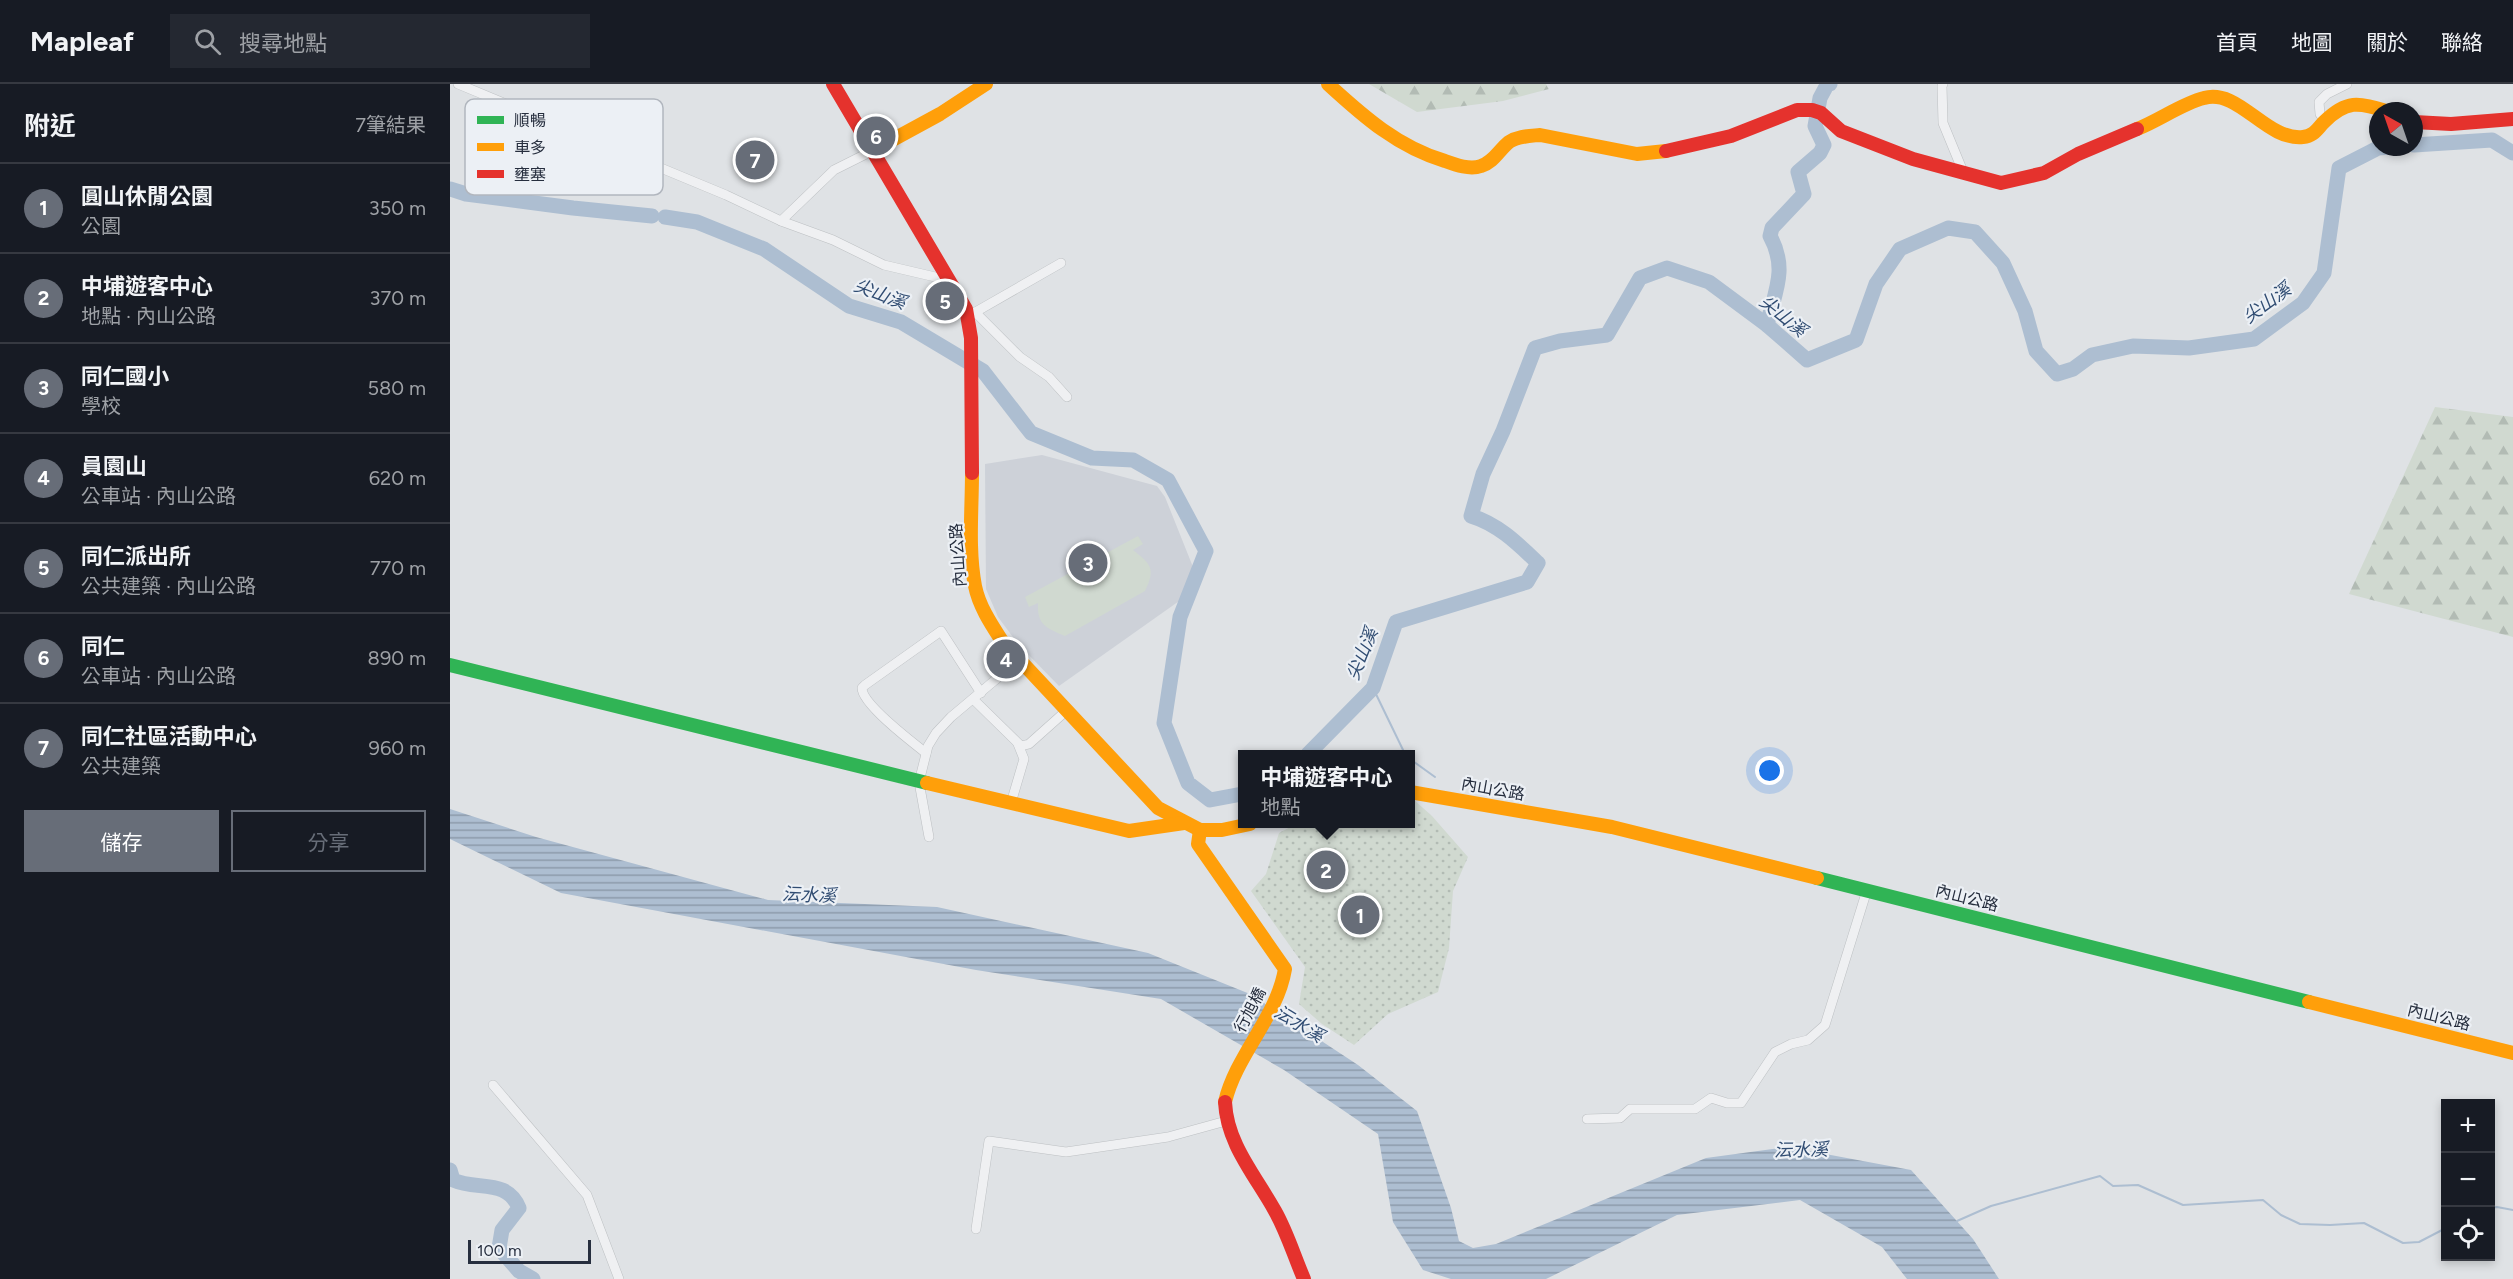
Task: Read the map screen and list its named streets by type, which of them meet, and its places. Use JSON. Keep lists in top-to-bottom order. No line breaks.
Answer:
{"streets":{"street":["內山公路","行旭橋"]},"crossings":[["內山公路","行旭橋"]],"water":["尖山溪","沄水溪"],"legend":["順暢","車多","壅塞"],"scale_bar":"100 m","north":"top left","page":{"header":"Mapleaf","search":"搜尋地點","nav":["首頁","地圖","關於","聯絡"],"heading":["附近","7筆結果"],"pins":["6","7","5","3","4","2","1"],"list":[{"mark":"1","name":"圓山休閒公園","note":"公園","value":"350 m"},{"mark":"2","name":"中埔遊客中心","note":"地點 · 內山公路","value":"370 m"},{"mark":"3","name":"同仁國小","note":"學校","value":"580 m"},{"mark":"4","name":"員園山","note":"公車站 · 內山公路","value":"620 m"},{"mark":"5","name":"同仁派出所","note":"公共建築 · 內山公路","value":"770 m"},{"mark":"6","name":"同仁","note":"公車站 · 內山公路","value":"890 m"},{"mark":"7","name":"同仁社區活動中心","note":"公共建築","value":"960 m"}],"popup":["中埔遊客中心","地點"],"buttons":["儲存","分享"],"map_buttons":["+","−"],"scale":"100 m"}}
